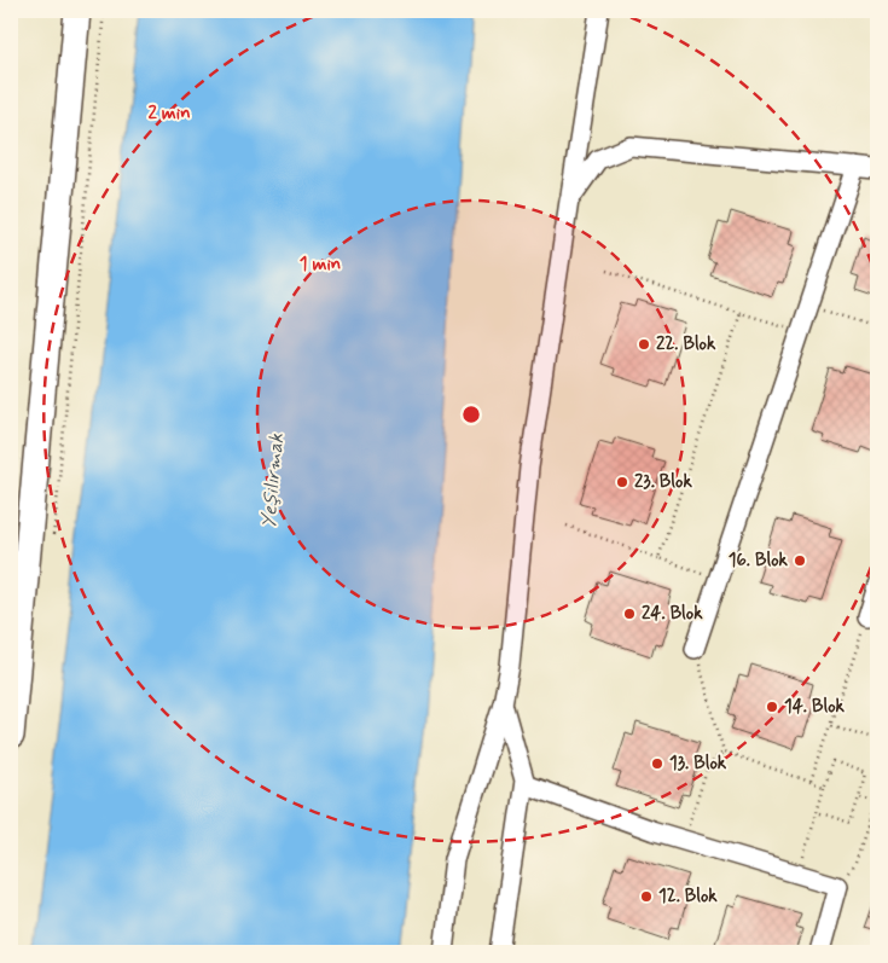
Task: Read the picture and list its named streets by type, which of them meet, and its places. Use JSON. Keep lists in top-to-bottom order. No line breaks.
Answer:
{"water":["Yeşilırmak"],"places":["22. Blok","23. Blok","16. Blok","24. Blok","14. Blok","13. Blok","12. Blok"],"rings":["2 min","1 min"]}
